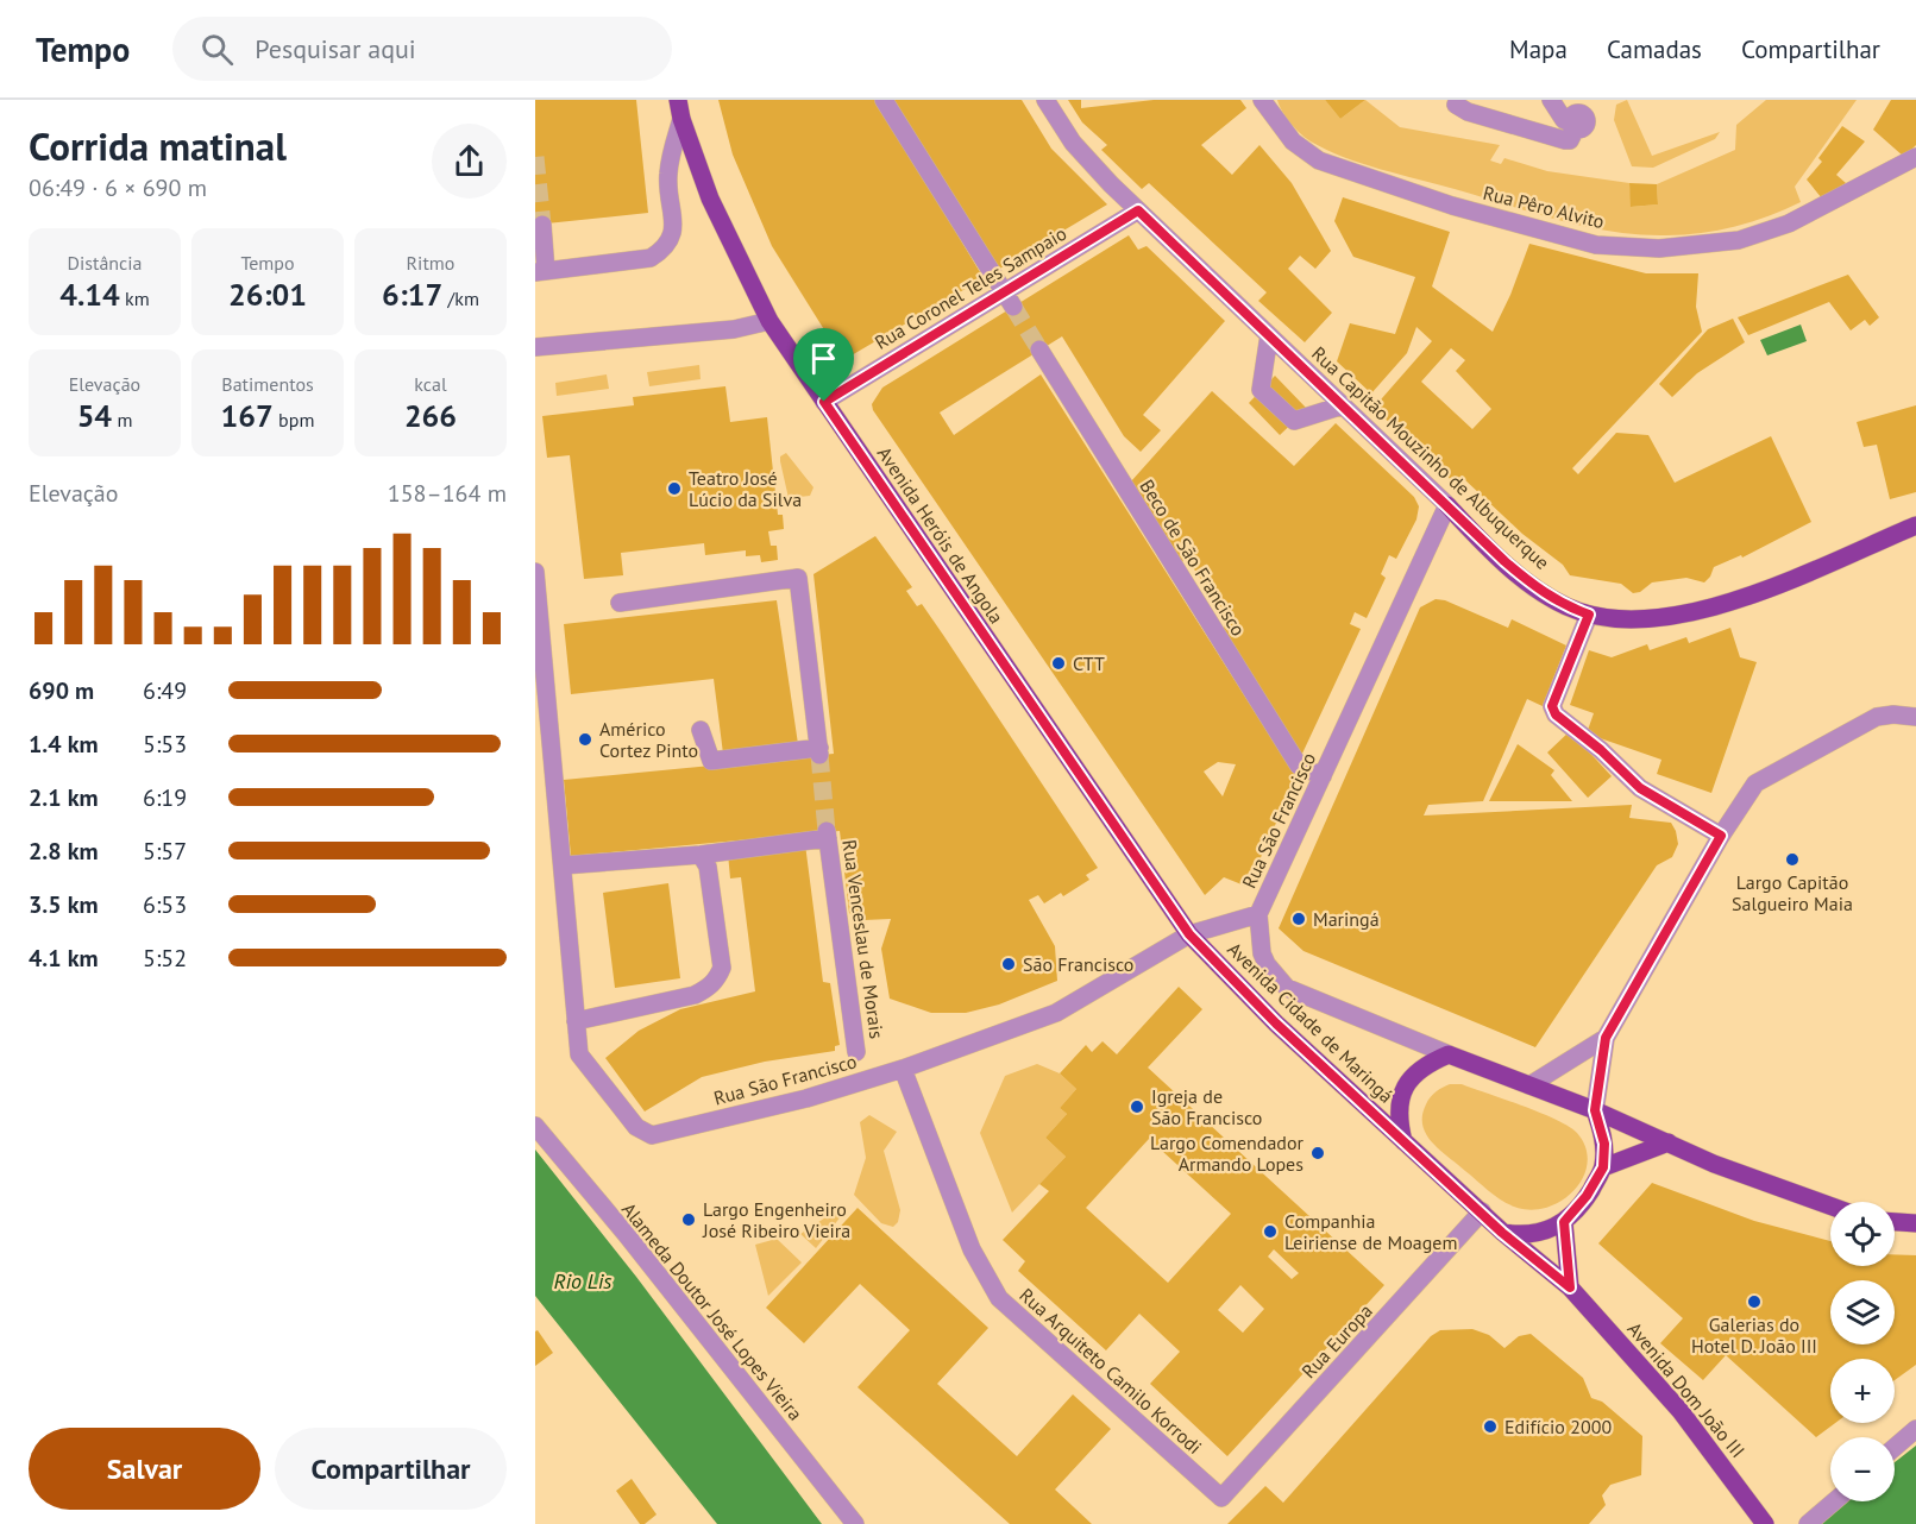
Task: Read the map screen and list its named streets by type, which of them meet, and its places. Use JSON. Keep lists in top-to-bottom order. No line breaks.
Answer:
{"streets":{"main road":["Rua Capitão Mouzinho de Albuquerque","Avenida Heróis de Angola","Avenida Cidade de Maringá","Avenida Dom João III"],"street":["Rua Pêro Alvito","Rua Coronel Teles Sampaio","Beco de São Francisco","Rua São Francisco","Rua Venceslau de Morais","Alameda Doutor José Lopes Vieira","Rua Europa","Rua Arquiteto Camilo Korrodi"]},"crossings":[["Rua Coronel Teles Sampaio","Rua Capitão Mouzinho de Albuquerque"],["Rua Coronel Teles Sampaio","Avenida Heróis de Angola"],["Rua Capitão Mouzinho de Albuquerque","Rua São Francisco"],["Avenida Heróis de Angola","Rua São Francisco"],["Avenida Heróis de Angola","Avenida Cidade de Maringá"],["Beco de São Francisco","Rua São Francisco"],["Rua São Francisco","Avenida Cidade de Maringá"],["Rua São Francisco","Rua Arquiteto Camilo Korrodi"],["Avenida Cidade de Maringá","Rua Europa"],["Avenida Cidade de Maringá","Avenida Dom João III"],["Rua Europa","Rua Arquiteto Camilo Korrodi"],["Rua Europa","Avenida Dom João III"]],"water":["Rio Lis"],"places":["Teatro José Lúcio da Silva","CTT","Américo Cortez Pinto","Largo Capitão Salgueiro Maia","Maringá","São Francisco","Igreja de São Francisco","Largo Comendador Armando Lopes","Largo Engenheiro José Ribeiro Vieira","Companhia Leiriense de Moagem","Galerias do Hotel D. João III","Edifício 2000"],"page":{"header":"Tempo","search":"Pesquisar aqui","nav":["Mapa","Camadas","Compartilhar"],"heading":["Corrida matinal","06:49 · 6 × 690 m"],"stats":[["Distância","4.14 km"],["Tempo","26:01"],["Ritmo","6:17 /km"],["Elevação","54 m"],["Batimentos","167 bpm"],["kcal","266"]],"chart":["Elevação","158–164 m"],"list":[{"name":"690 m","note":"6:49"},{"name":"1.4 km","note":"5:53"},{"name":"2.1 km","note":"6:19"},{"name":"2.8 km","note":"5:57"},{"name":"3.5 km","note":"6:53"},{"name":"4.1 km","note":"5:52"}],"map_buttons":["+","−"],"buttons":["Salvar","Compartilhar"]}}
